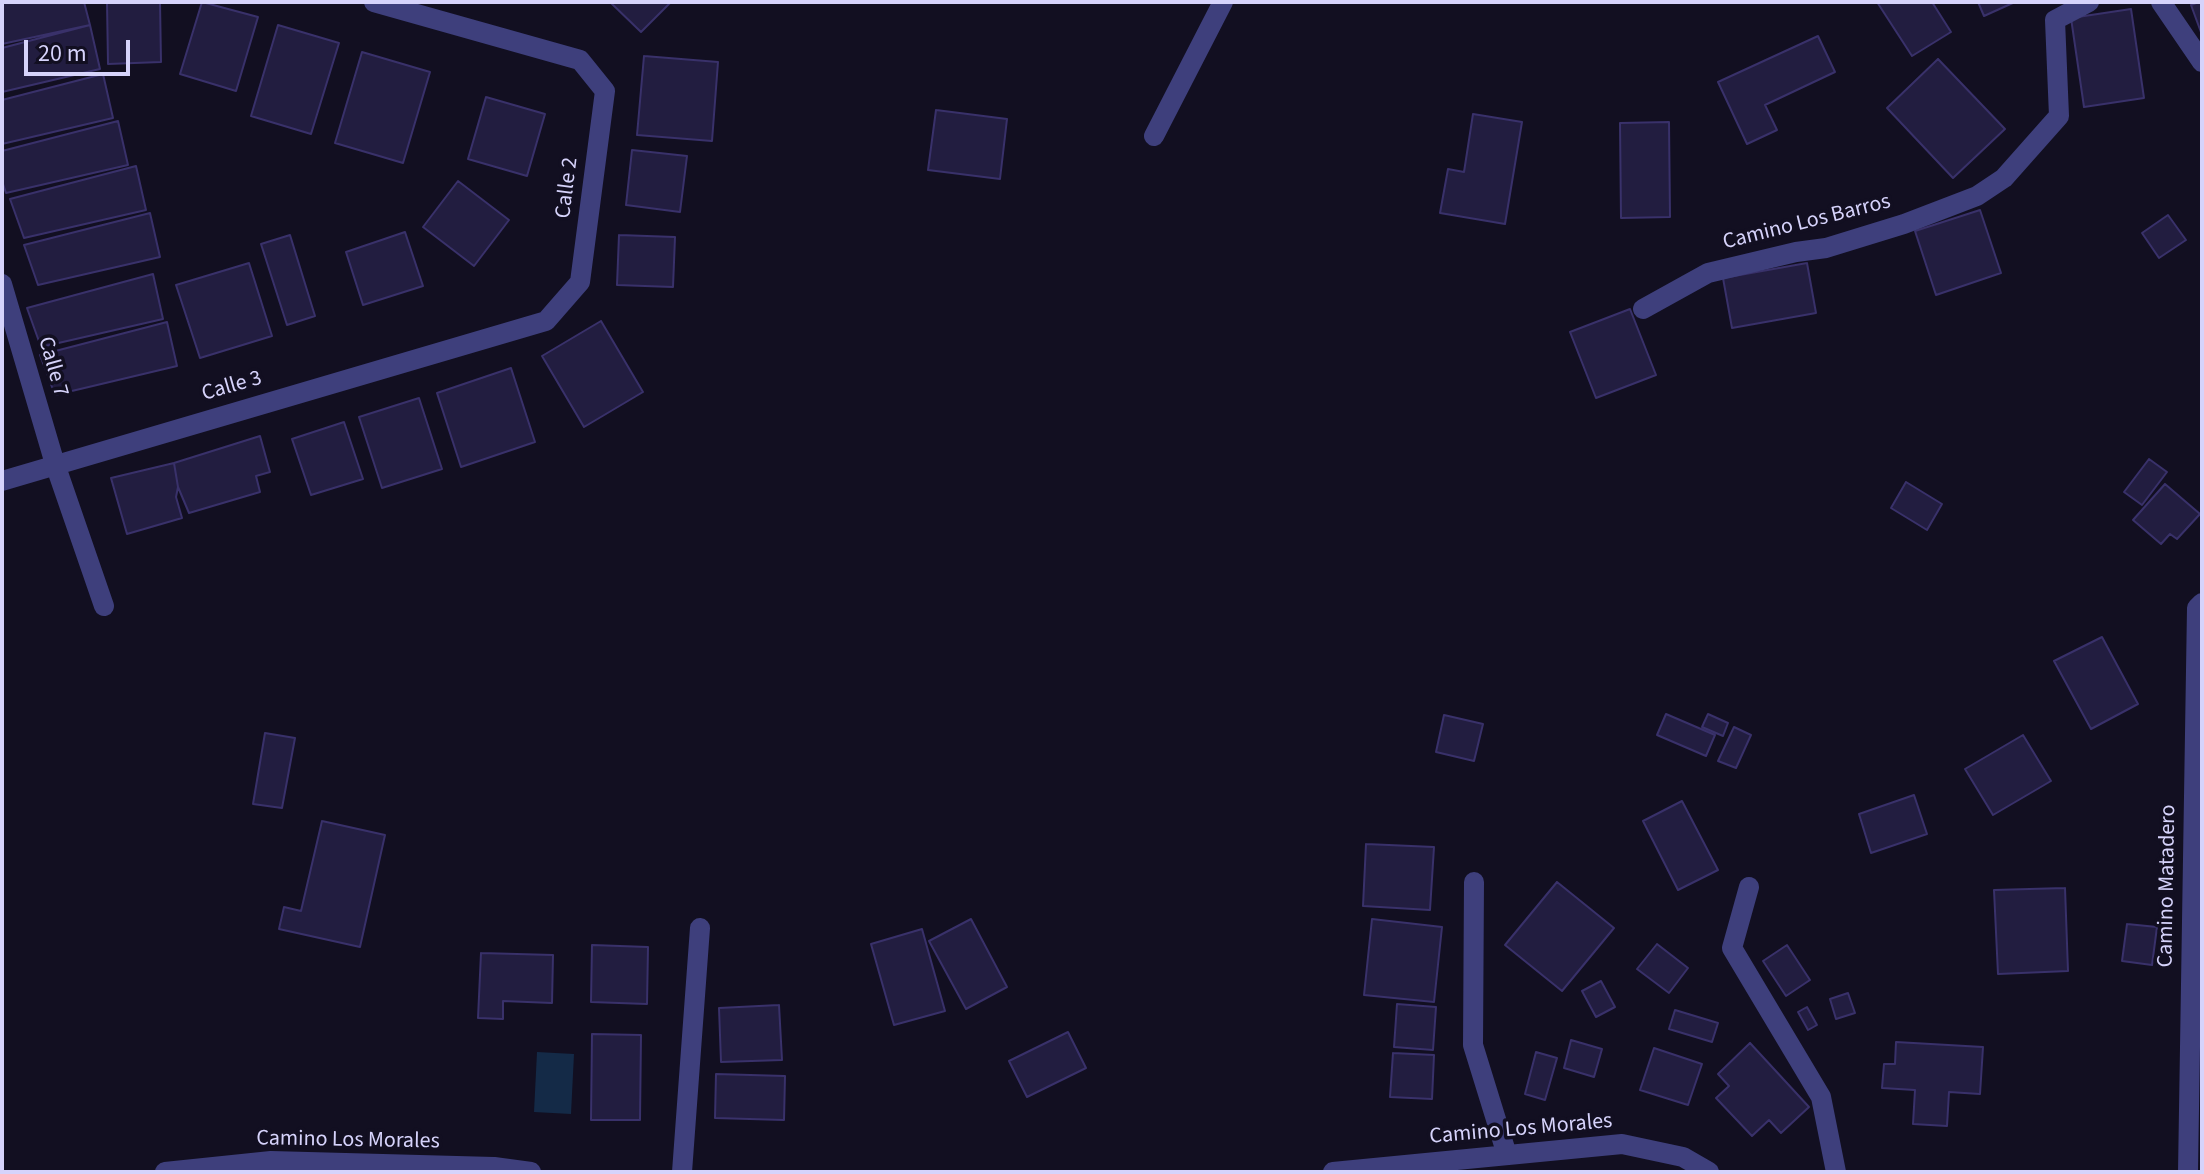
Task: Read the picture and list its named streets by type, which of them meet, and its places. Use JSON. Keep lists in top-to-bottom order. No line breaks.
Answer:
{"streets":{"street":["Calle 2","Camino Los Barros","Calle 7","Calle 3","Camino Matadero","Camino Los Morales"]},"crossings":[["Calle 2","Calle 3"],["Calle 7","Calle 3"]],"scale_bar":"20 m"}
